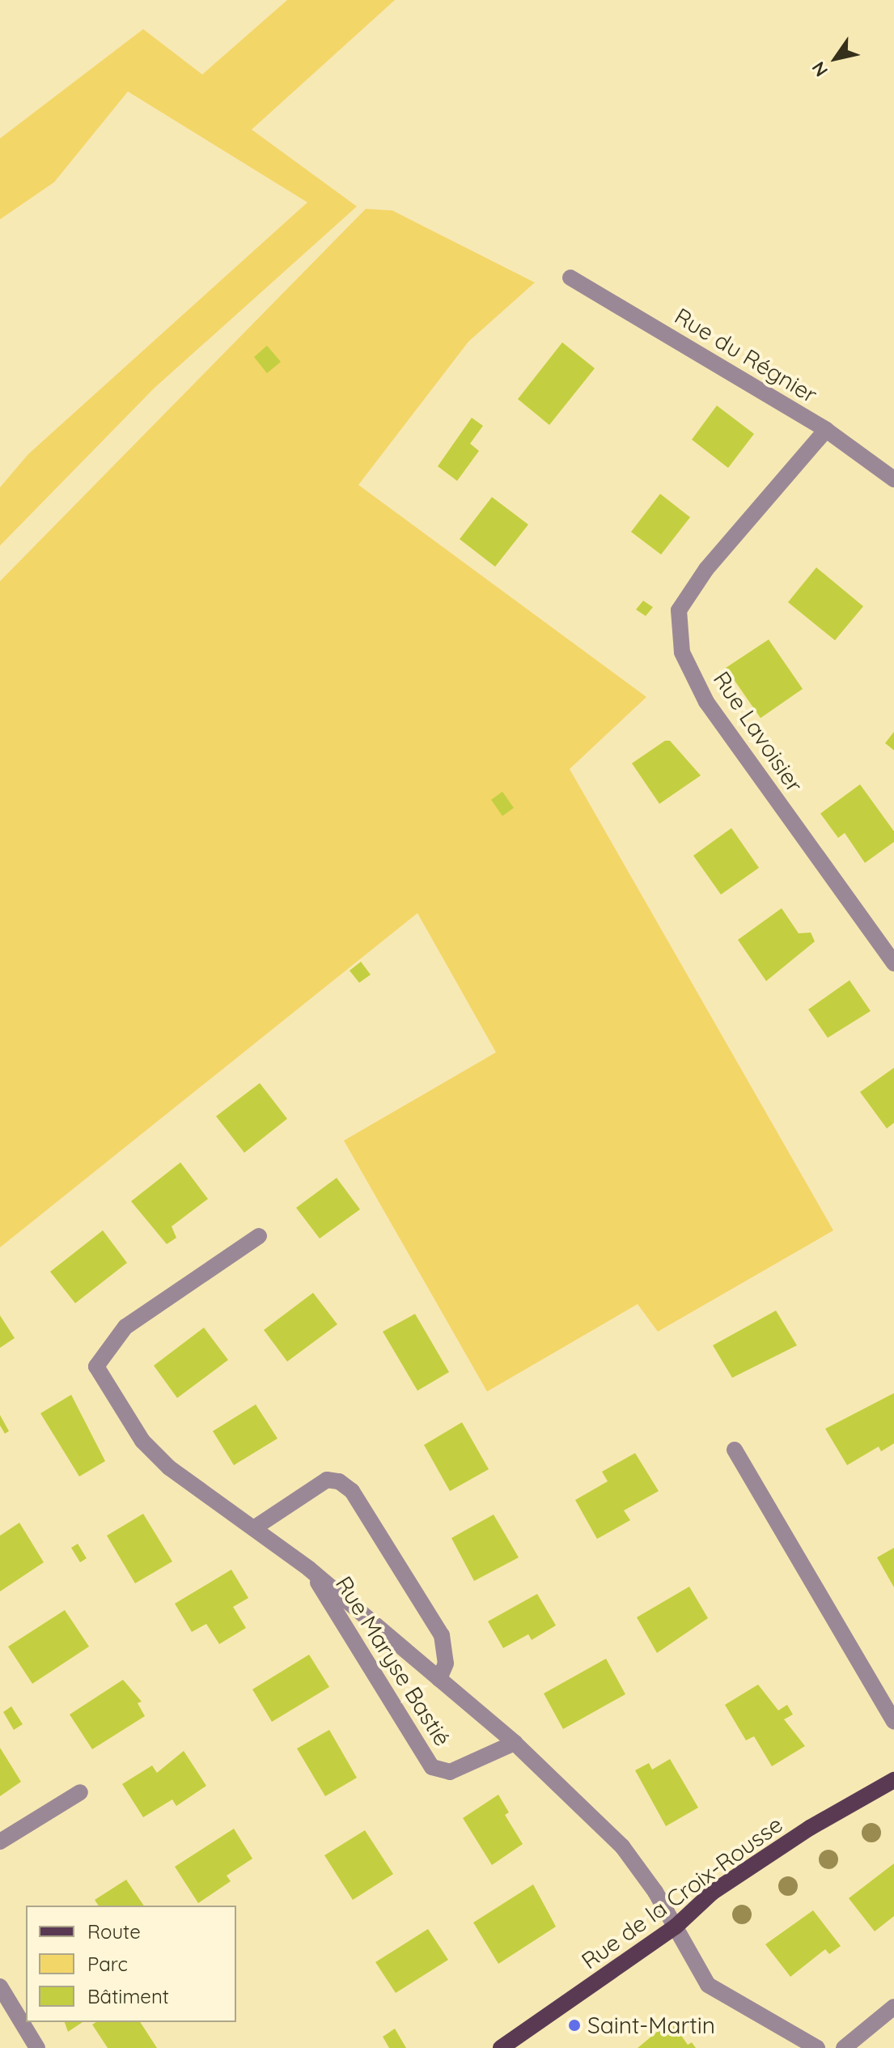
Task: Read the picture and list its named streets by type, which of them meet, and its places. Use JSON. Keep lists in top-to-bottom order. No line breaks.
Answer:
{"streets":{"main road":["Rue de la Croix-Rousse"],"street":["Rue du Régnier","Rue Lavoisier","Rue Maryse Bastié"]},"crossings":[["Rue du Régnier","Rue Lavoisier"],["Rue Maryse Bastié","Rue de la Croix-Rousse"]],"places":["Saint-Martin"],"legend":["Route","Parc","Bâtiment"],"north":"bottom left"}
